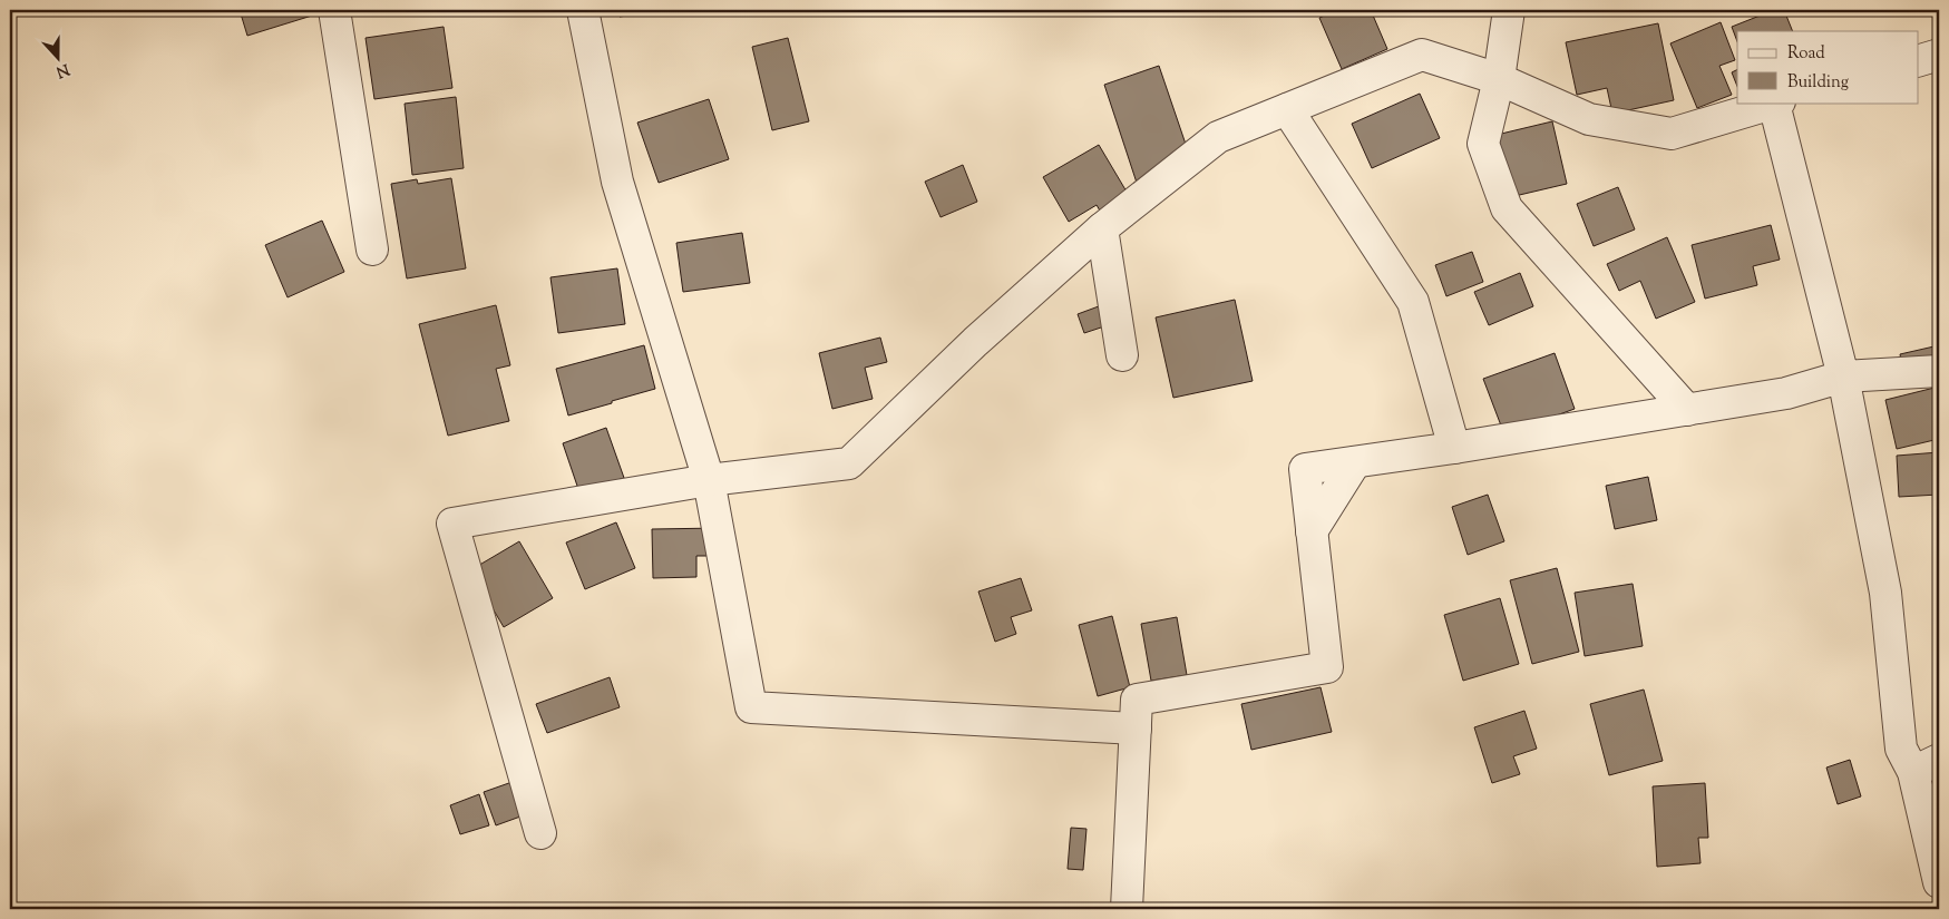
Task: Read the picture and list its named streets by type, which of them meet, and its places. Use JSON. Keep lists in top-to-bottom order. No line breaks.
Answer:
{"legend":["Road","Building"],"north":"bottom"}
